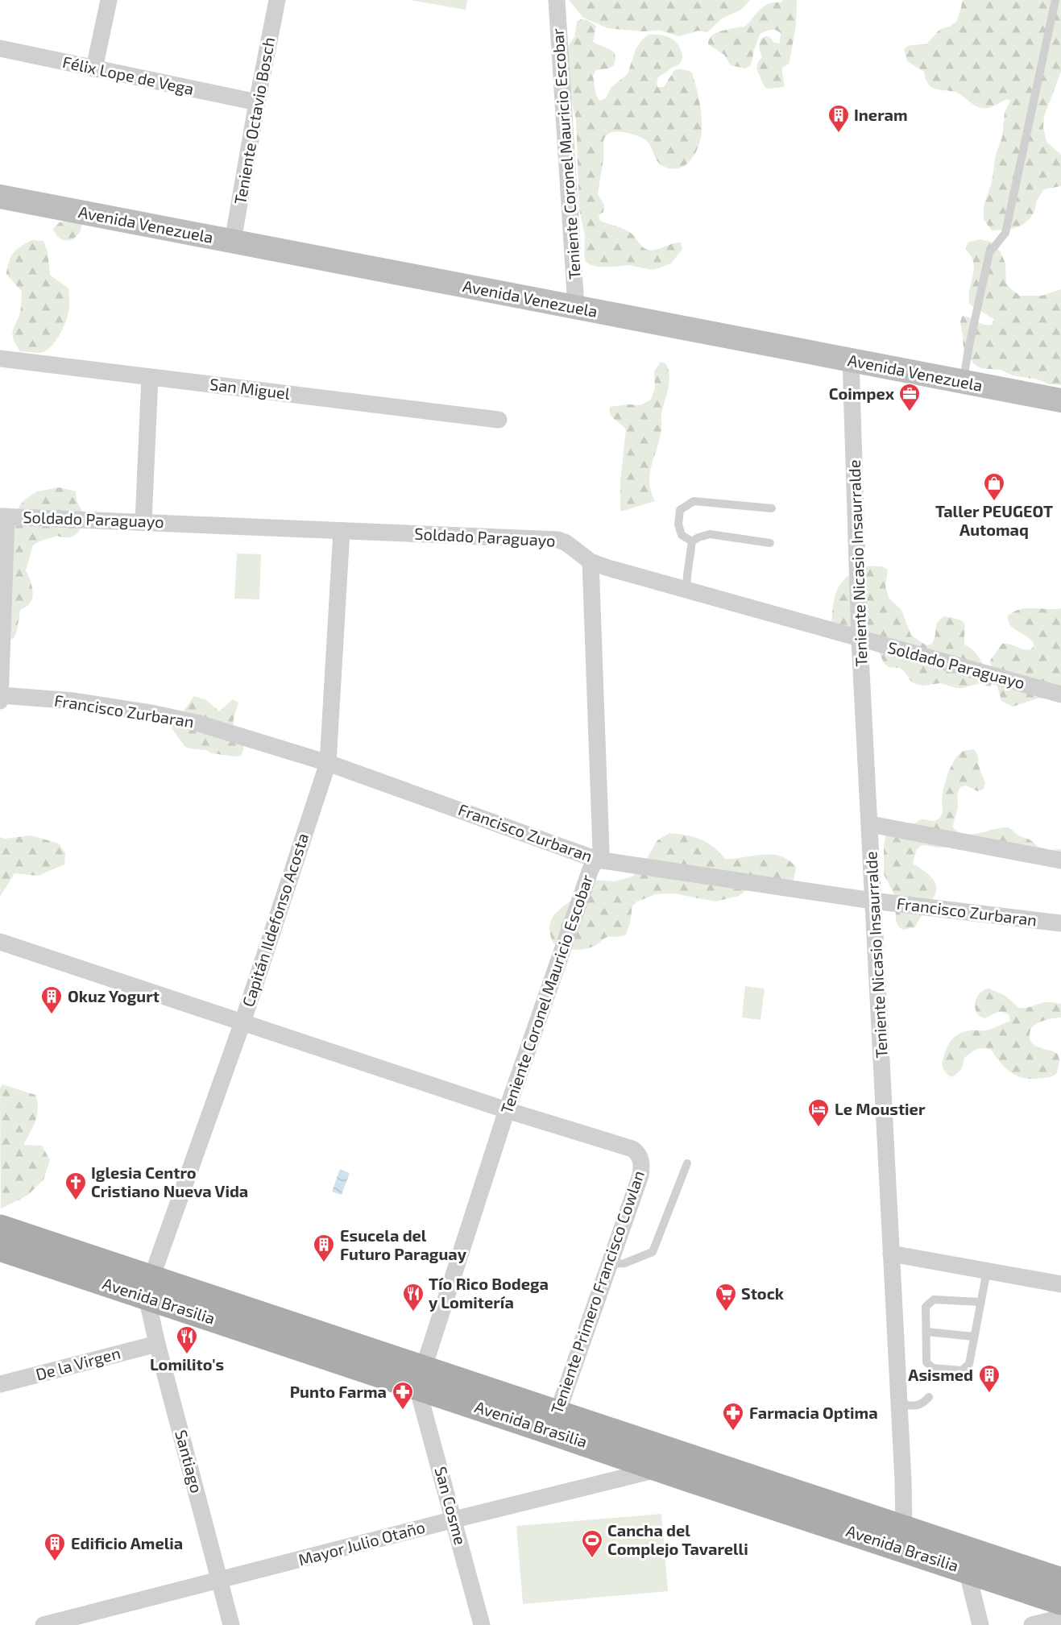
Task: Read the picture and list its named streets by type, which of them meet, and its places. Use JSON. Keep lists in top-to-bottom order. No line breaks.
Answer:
{"streets":{"main road":["Avenida Venezuela","Avenida Brasilia"],"street":["Félix Lope de Vega","Teniente Octavio Bosch","Teniente Coronel Mauricio Escobar","San Miguel","Soldado Paraguayo","Teniente Nicasio Insaurralde","Francisco Zurbaran","Capitán Ildefonso Acosta","Teniente Primero Francisco Cowlan","De la Virgen","Santiago","San Cosme","Mayor Julio Otaño"]},"crossings":[["Félix Lope de Vega","Teniente Octavio Bosch"],["Teniente Octavio Bosch","Avenida Venezuela"],["Teniente Coronel Mauricio Escobar","Avenida Venezuela"],["Teniente Coronel Mauricio Escobar","Soldado Paraguayo"],["Teniente Coronel Mauricio Escobar","Francisco Zurbaran"],["Teniente Coronel Mauricio Escobar","Teniente Primero Francisco Cowlan"],["Teniente Coronel Mauricio Escobar","Avenida Brasilia"],["Teniente Coronel Mauricio Escobar","San Cosme"],["Avenida Venezuela","Teniente Nicasio Insaurralde"],["Soldado Paraguayo","Teniente Nicasio Insaurralde"],["Soldado Paraguayo","Capitán Ildefonso Acosta"],["Teniente Nicasio Insaurralde","Francisco Zurbaran"],["Teniente Nicasio Insaurralde","Avenida Brasilia"],["Francisco Zurbaran","Capitán Ildefonso Acosta"],["Capitán Ildefonso Acosta","Avenida Brasilia"],["Capitán Ildefonso Acosta","Santiago"],["Teniente Primero Francisco Cowlan","Avenida Brasilia"],["Avenida Brasilia","Santiago"],["Avenida Brasilia","San Cosme"],["Avenida Brasilia","Mayor Julio Otaño"],["De la Virgen","Santiago"],["Santiago","Mayor Julio Otaño"],["San Cosme","Mayor Julio Otaño"]],"places":{"building":["Ineram","Okuz Yogurt","Esucela del Futuro Paraguay","Asismed","Edificio Amelia"],"office":["Coimpex"],"shop":["Taller PEUGEOT Automaq"],"hotel":["Le Moustier"],"church":["Iglesia Centro Cristiano Nueva Vida"],"restaurant":["Tío Rico Bodega y Lomitería","Lomilito's"],"supermarket":["Stock"],"pharmacy":["Punto Farma","Farmacia Optima"],"sports":["Cancha del Complejo Tavarelli"]}}
